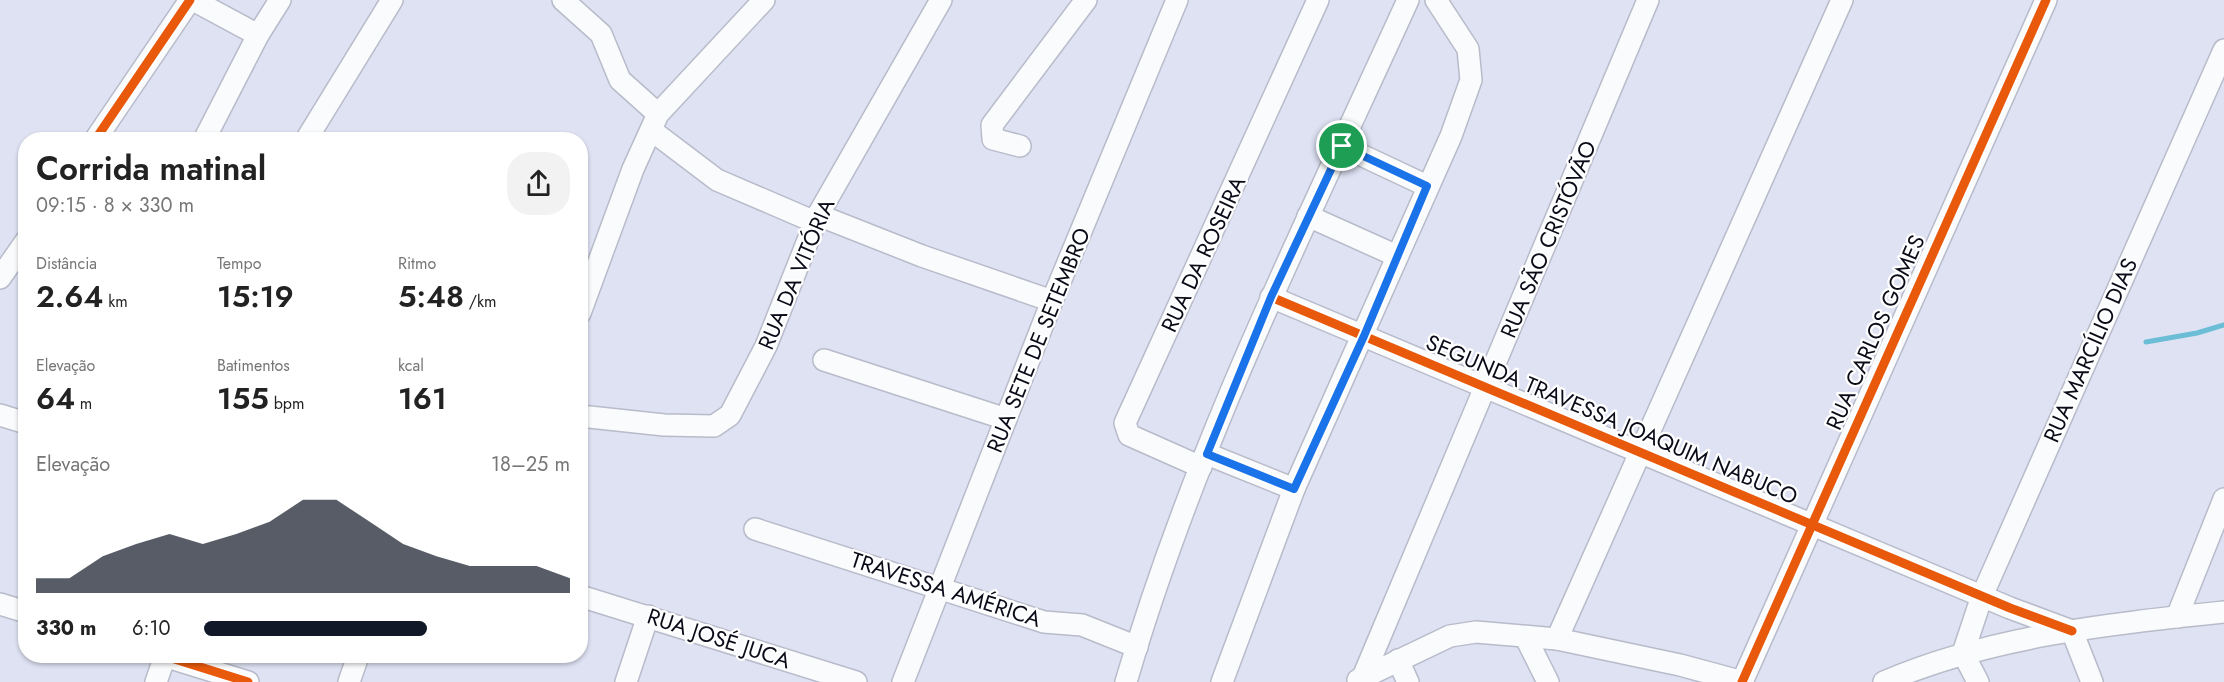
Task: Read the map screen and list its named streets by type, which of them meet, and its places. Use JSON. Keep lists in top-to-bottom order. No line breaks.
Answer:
{"streets":{"street":["RUA SÃO CRISTÓVÃO","RUA DA ROSEIRA","RUA DA VITÓRIA","RUA CARLOS GOMES","RUA SETE DE SETEMBRO","RUA MARCÍLIO DIAS","SEGUNDA TRAVESSA JOAQUIM NABUCO","TRAVESSA AMÉRICA","RUA JOSÉ JUCA"]},"crossings":[["RUA SÃO CRISTÓVÃO","SEGUNDA TRAVESSA JOAQUIM NABUCO"],["RUA CARLOS GOMES","SEGUNDA TRAVESSA JOAQUIM NABUCO"],["RUA SETE DE SETEMBRO","TRAVESSA AMÉRICA"],["RUA MARCÍLIO DIAS","SEGUNDA TRAVESSA JOAQUIM NABUCO"]],"page":{"heading":["Corrida matinal","09:15 · 8 × 330 m"],"stats":[["Distância","2.64 km"],["Tempo","15:19"],["Ritmo","5:48 /km"],["Elevação","64 m"],["Batimentos","155 bpm"],["kcal","161"]],"chart":["Elevação","18–25 m"],"list":[{"name":"330 m","note":"6:10"}]}}
